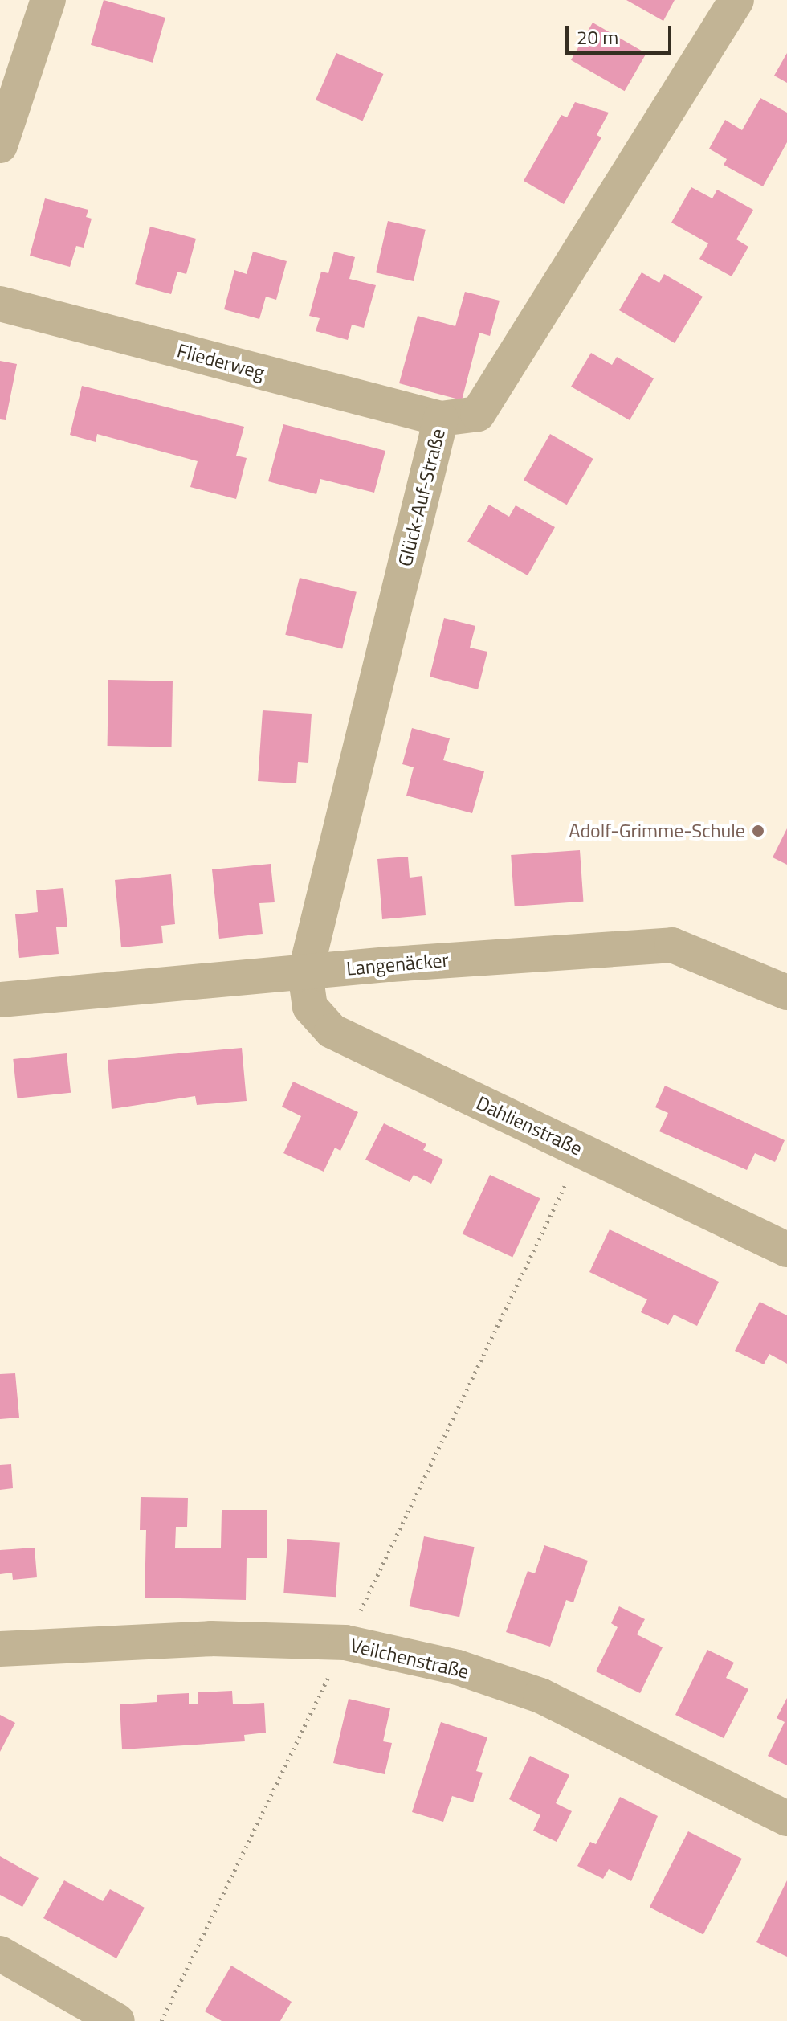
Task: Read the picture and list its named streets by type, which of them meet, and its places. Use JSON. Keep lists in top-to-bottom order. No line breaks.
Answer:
{"streets":{"street":["Fliederweg","Glück-Auf-Straße","Langenäcker","Dahlienstraße","Veilchenstraße"]},"crossings":[["Fliederweg","Glück-Auf-Straße"],["Glück-Auf-Straße","Langenäcker"],["Glück-Auf-Straße","Dahlienstraße"],["Langenäcker","Dahlienstraße"]],"places":["Adolf-Grimme-Schule"],"scale_bar":"20 m"}
